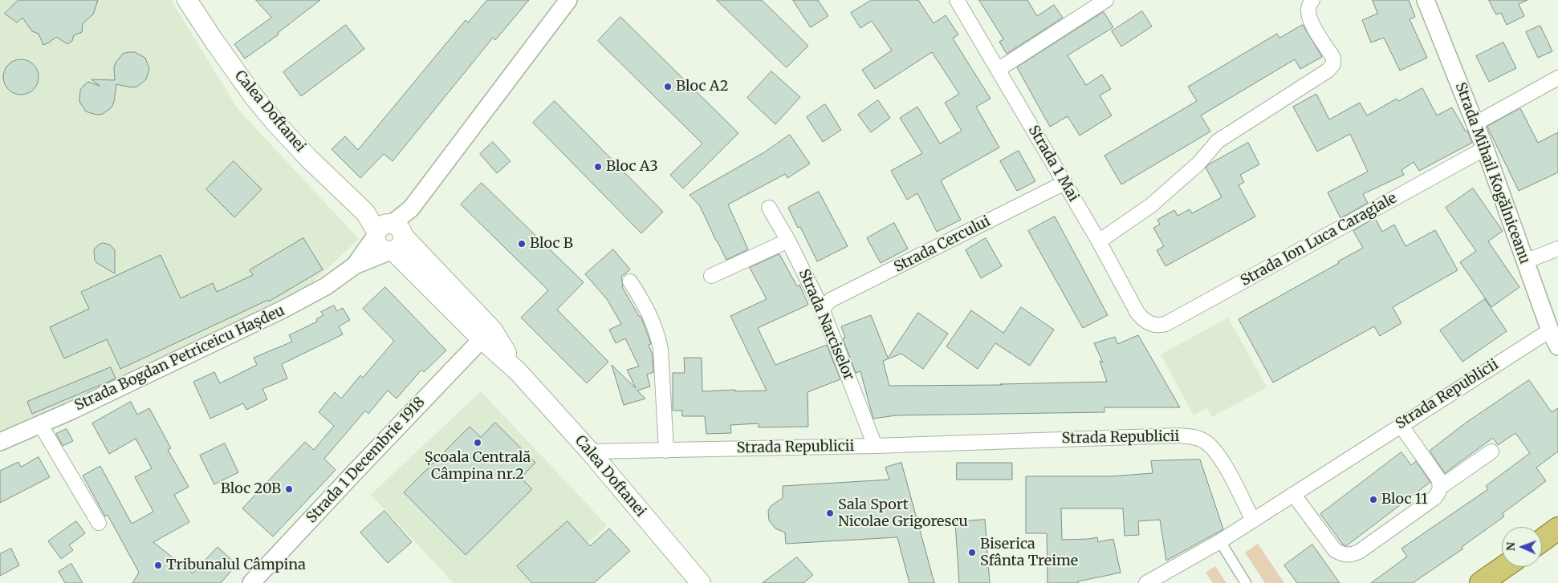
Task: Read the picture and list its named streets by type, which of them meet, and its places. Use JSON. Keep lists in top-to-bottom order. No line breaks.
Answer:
{"streets":{"main road":["Calea Doftanei"],"street":["Strada 1 Mai","Strada Mihail Kogălniceanu","Strada Ion Luca Caragiale","Strada Cercului","Strada Narciselor","Strada Bogdan Petriceicu Hașdeu","Strada Republicii","Strada 1 Decembrie 1918"]},"crossings":[["Calea Doftanei","Strada Bogdan Petriceicu Hașdeu"],["Calea Doftanei","Strada Republicii"],["Calea Doftanei","Strada 1 Decembrie 1918"],["Strada 1 Mai","Strada Ion Luca Caragiale"],["Strada 1 Mai","Strada Cercului"],["Strada Mihail Kogălniceanu","Strada Ion Luca Caragiale"],["Strada Mihail Kogălniceanu","Strada Republicii"],["Strada Cercului","Strada Narciselor"],["Strada Narciselor","Strada Republicii"]],"places":["Bloc A2","Bloc A3","Bloc B","Școala Centrală Câmpina nr.2","Bloc 20B","Bloc 11","Sala Sport Nicolae Grigorescu","Biserica Sfânta Treime","Tribunalul Câmpina"],"north":"left"}
